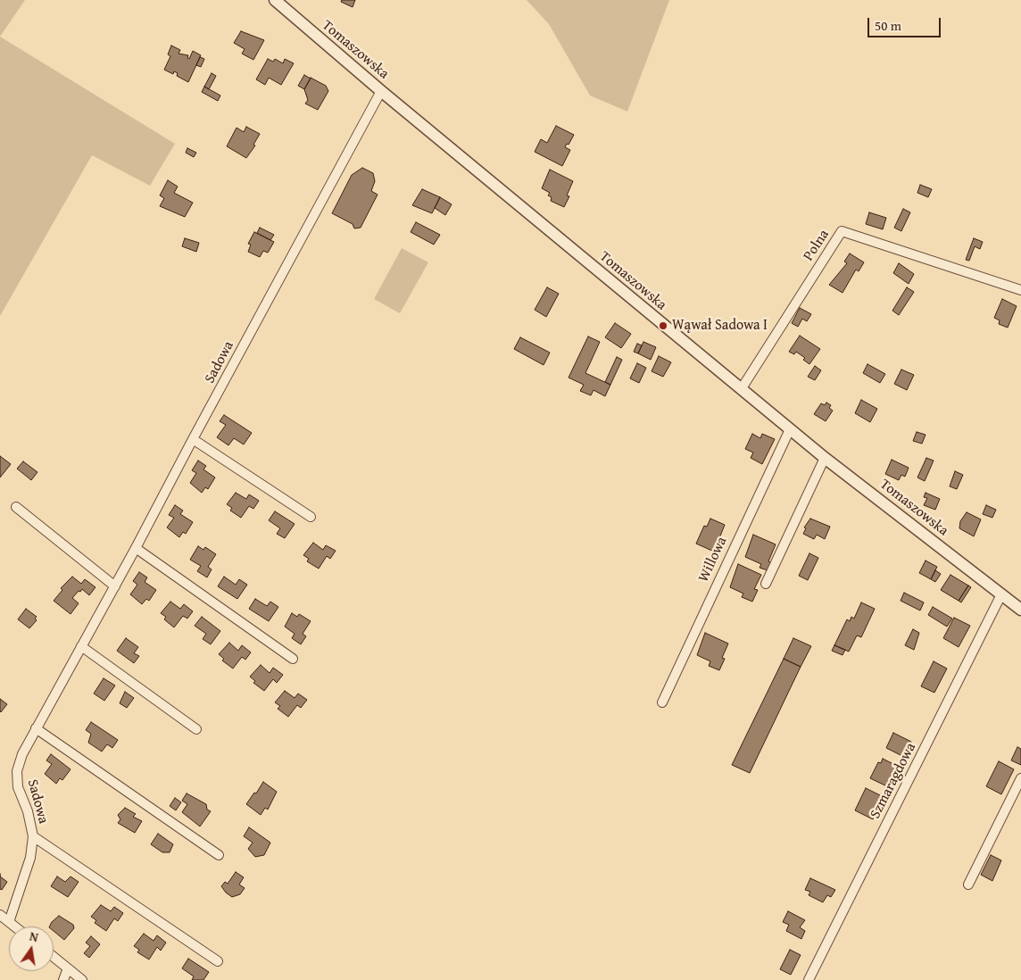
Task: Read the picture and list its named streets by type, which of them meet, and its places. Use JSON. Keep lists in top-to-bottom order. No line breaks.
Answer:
{"streets":{"street":["Tomaszowska","Polna","Sadowa","Willowa","Szmaragdowa"]},"crossings":[["Tomaszowska","Polna"],["Tomaszowska","Sadowa"],["Tomaszowska","Willowa"],["Tomaszowska","Szmaragdowa"]],"places":["Wąwał Sadowa I"],"scale_bar":"50 m","north":"top"}
